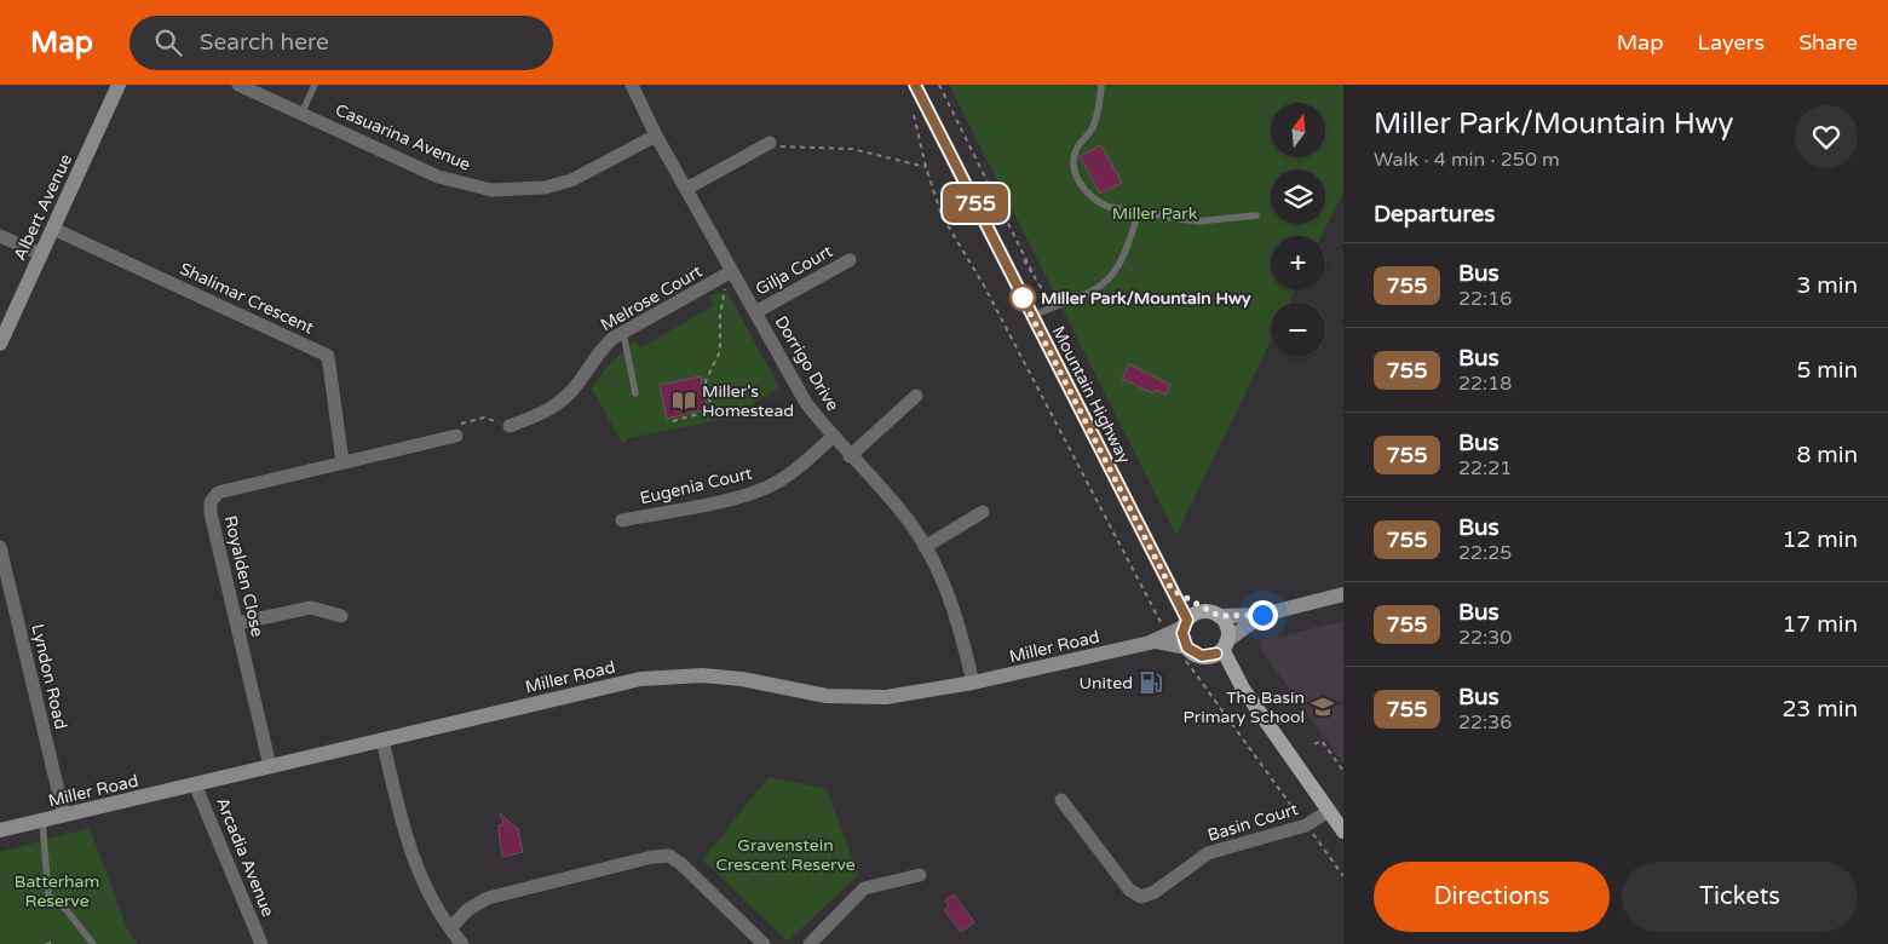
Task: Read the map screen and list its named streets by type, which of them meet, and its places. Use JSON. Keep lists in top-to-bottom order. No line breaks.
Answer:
{"streets":{"main road":["Albert Avenue","Mountain Highway","Miller Road"],"street":["Casuarina Avenue","Gilja Court","Shalimar Crescent","Melrose Court","Dorrigo Drive","Eugenia Court","Royalden Close","Lyndon Road","Basin Court","Arcadia Avenue"]},"crossings":[["Casuarina Avenue","Dorrigo Drive"],["Albert Avenue","Shalimar Crescent"],["Gilja Court","Dorrigo Drive"],["Shalimar Crescent","Royalden Close"],["Melrose Court","Dorrigo Drive"],["Dorrigo Drive","Eugenia Court"],["Dorrigo Drive","Miller Road"],["Mountain Highway","Miller Road"],["Royalden Close","Miller Road"],["Miller Road","Lyndon Road"],["Miller Road","Arcadia Avenue"]],"parks":["Miller Park","Gravenstein Crescent Reserve","Batterham Reserve"],"places":{"other":["Miller Park/Mountain Hwy"],"library":["Miller's Homestead"],"fuel station":["United"],"school or university":["The Basin Primary School"]},"lines":["bus line 755"],"north":"top","page":{"header":"Map","search":"Search here","nav":["Map","Layers","Share"],"on_map":"755","heading":[["Miller Park/Mountain Hwy","Walk · 4 min · 250 m"],"Departures"],"map_buttons":["+","−"],"list":[{"mark":"755","name":"Bus","note":"22:16","value":"3 min"},{"mark":"755","name":"Bus","note":"22:18","value":"5 min"},{"mark":"755","name":"Bus","note":"22:21","value":"8 min"},{"mark":"755","name":"Bus","note":"22:25","value":"12 min"},{"mark":"755","name":"Bus","note":"22:30","value":"17 min"},{"mark":"755","name":"Bus","note":"22:36","value":"23 min"}],"buttons":["Directions","Tickets"]}}
